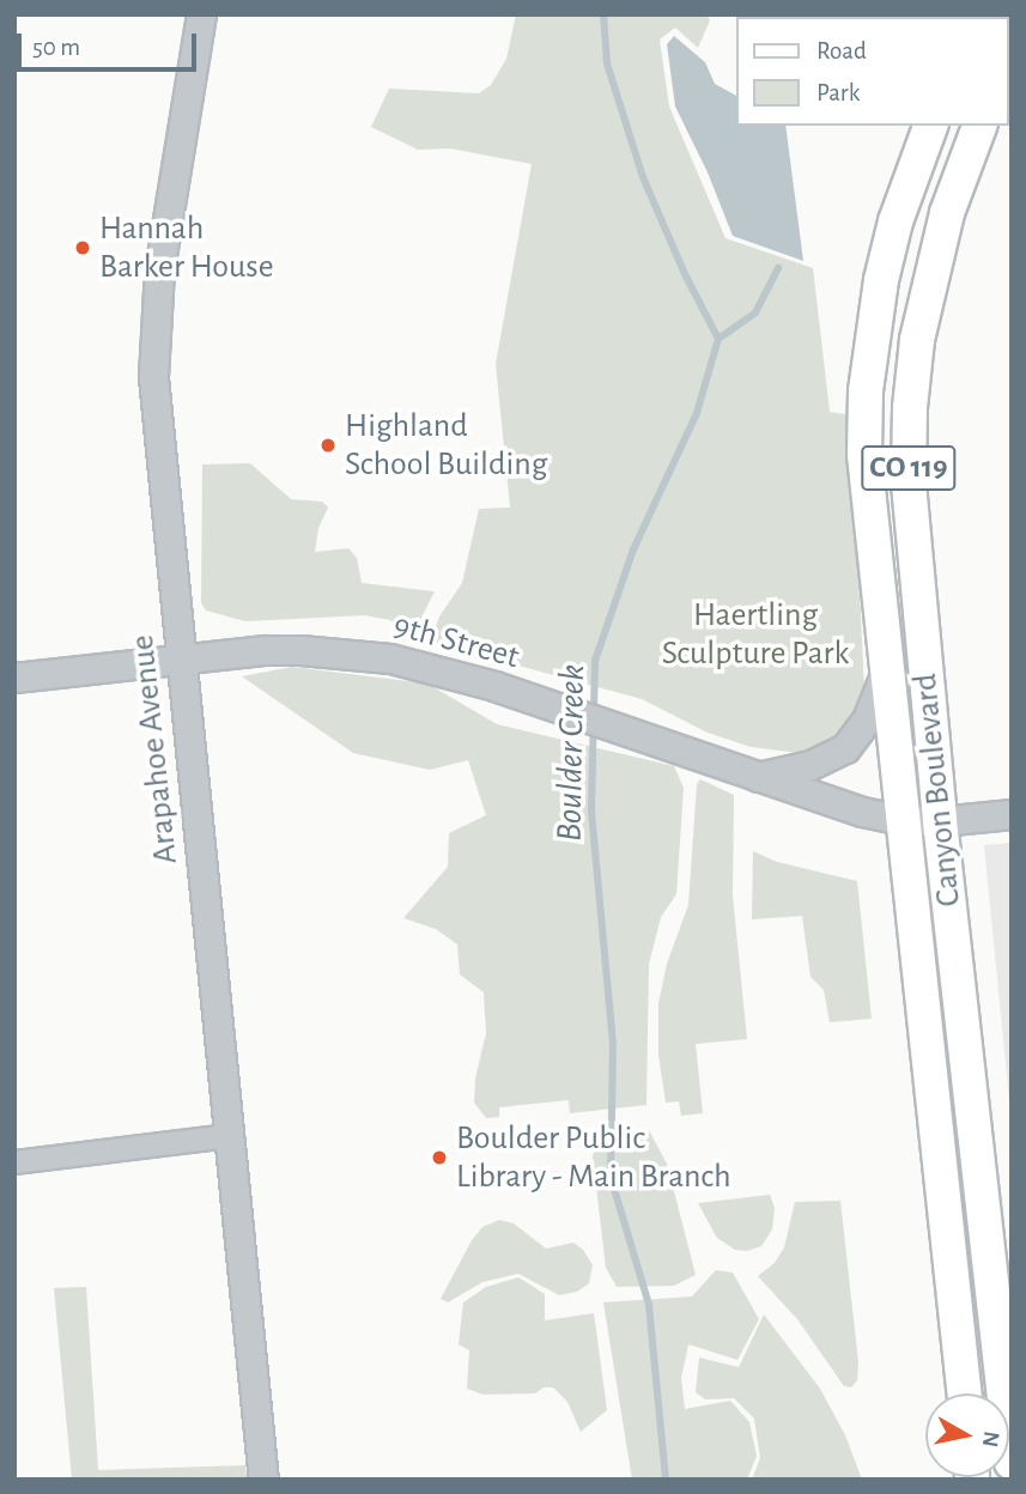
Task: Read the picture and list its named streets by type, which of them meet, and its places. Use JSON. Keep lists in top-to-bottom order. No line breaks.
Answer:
{"streets":{"main road":["CO 119","Canyon Boulevard"],"street":["9th Street","Arapahoe Avenue"]},"crossings":[["9th Street","Arapahoe Avenue"],["9th Street","Canyon Boulevard"]],"water":["Boulder Creek"],"parks":["Haertling Sculpture Park"],"places":["Hannah Barker House","Highland School Building","Boulder Public Library - Main Branch"],"legend":["Road","Park"],"scale_bar":"50 m","north":"right"}
